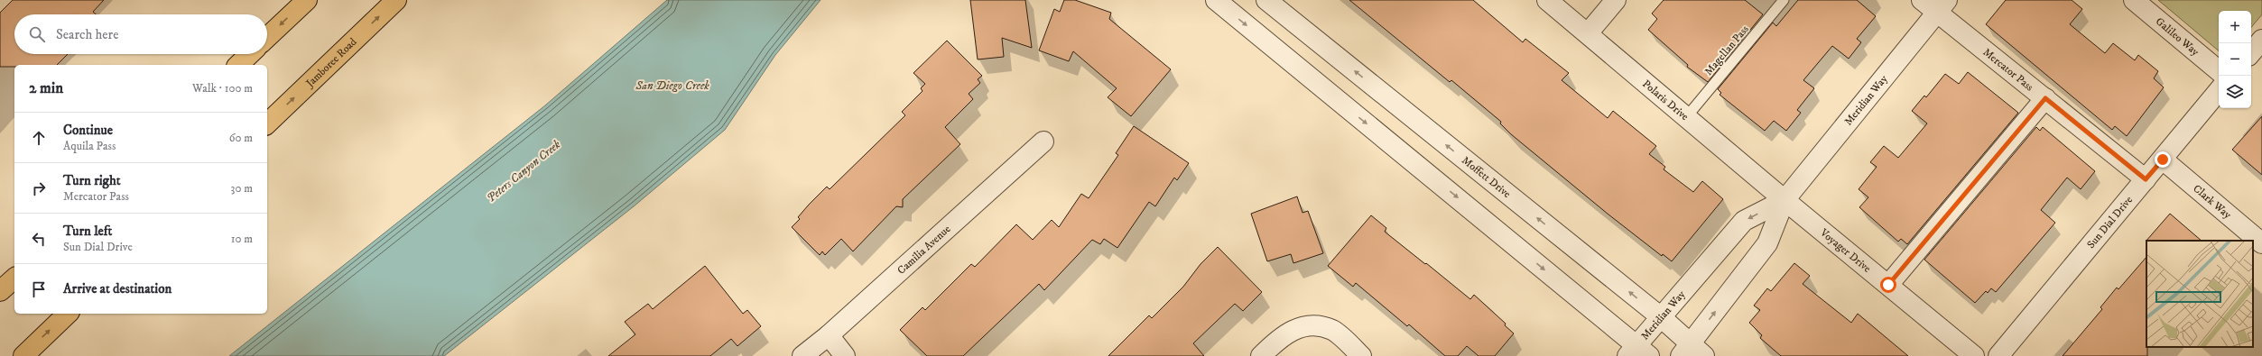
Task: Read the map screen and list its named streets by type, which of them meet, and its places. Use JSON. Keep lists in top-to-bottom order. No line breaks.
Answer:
{"streets":{"highway":["Jamboree Road"],"street":["Galileo Way","Mercator Pass","Polaris Drive","Meridian Way","Moffett Drive","Clark Way","Sun Dial Drive","Camilia Avenue","Voyager Drive"],"lane":["Magellan Pass"]},"crossings":[["Magellan Pass","Polaris Drive"],["Mercator Pass","Meridian Way"],["Mercator Pass","Sun Dial Drive"],["Polaris Drive","Meridian Way"],["Polaris Drive","Voyager Drive"],["Meridian Way","Moffett Drive"],["Meridian Way","Voyager Drive"],["Clark Way","Sun Dial Drive"]],"water":["San Diego Creek","Peters Canyon Creek"],"page":{"map_buttons":["+","−"],"search":"Search here","heading":["2 min","Walk · 100 m"],"list":[["Continue","Aquila Pass","60 m"],["Turn right","Mercator Pass","30 m"],["Turn left","Sun Dial Drive","10 m"],"Arrive at destination"]}}
